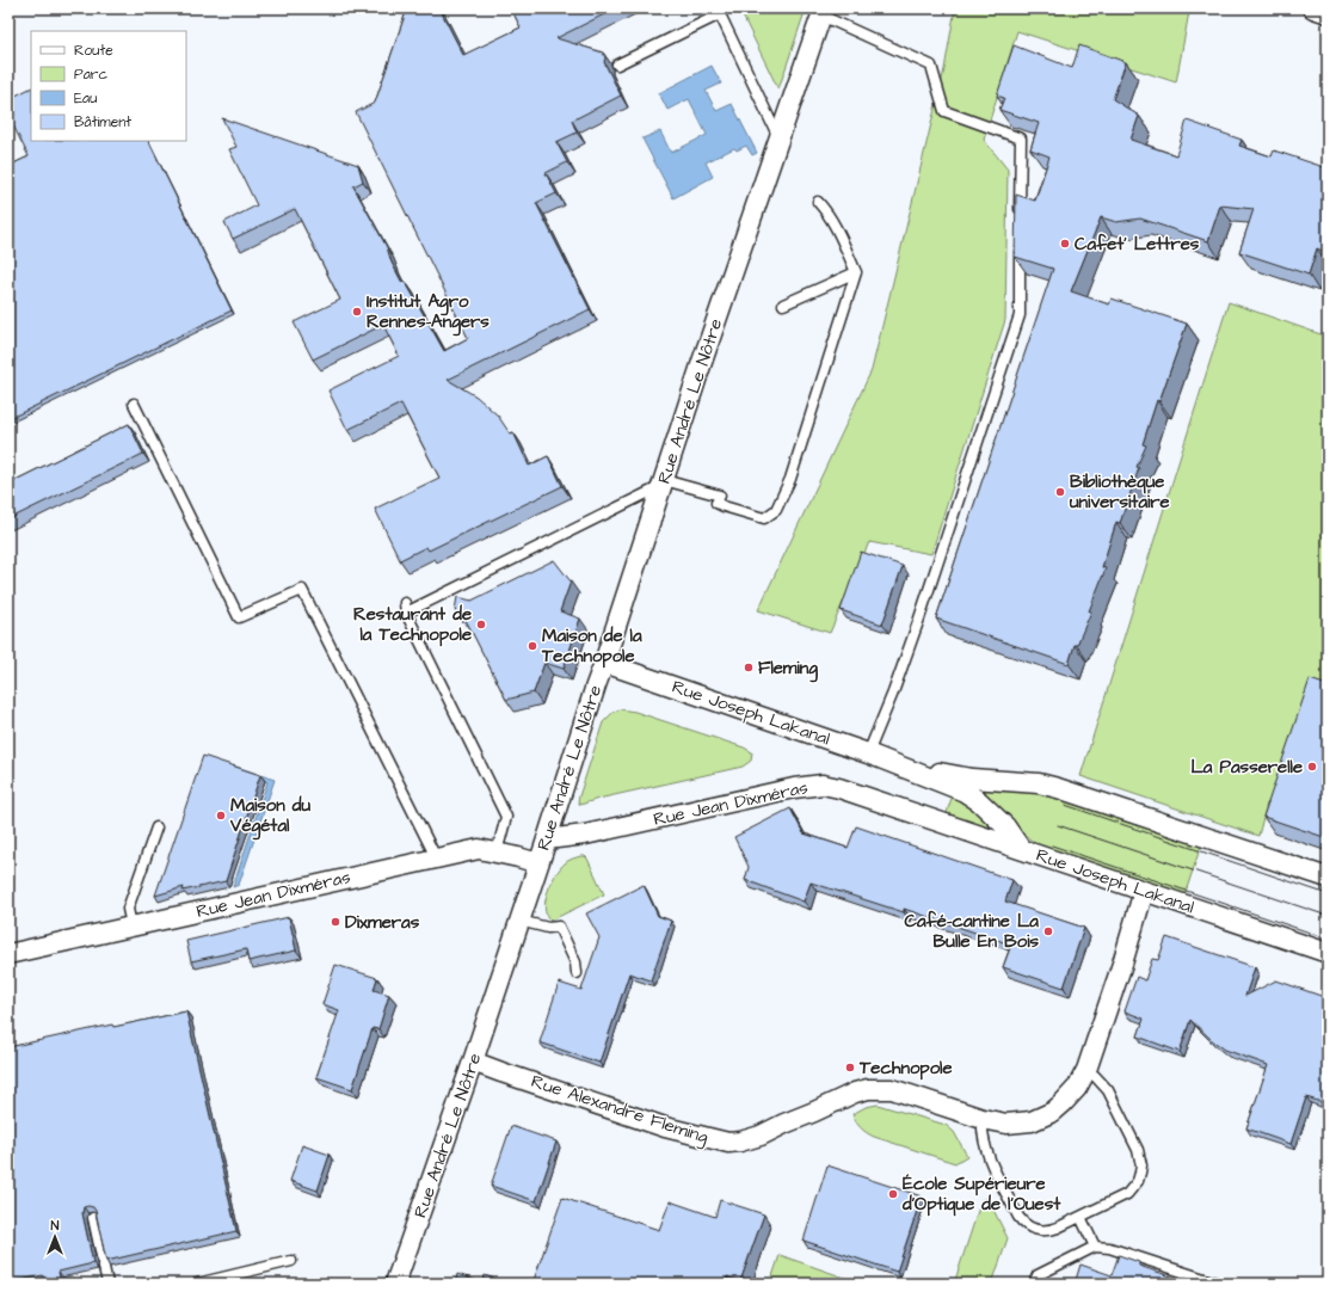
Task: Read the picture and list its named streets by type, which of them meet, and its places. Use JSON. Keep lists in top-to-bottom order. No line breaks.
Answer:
{"streets":{"street":["Rue André Le Nôtre","Rue Joseph Lakanal","Rue Jean Dixméras","Rue Alexandre Fleming"]},"crossings":[["Rue André Le Nôtre","Rue Joseph Lakanal"],["Rue André Le Nôtre","Rue Jean Dixméras"],["Rue André Le Nôtre","Rue Alexandre Fleming"],["Rue Joseph Lakanal","Rue Jean Dixméras"],["Rue Joseph Lakanal","Rue Alexandre Fleming"]],"places":["Cafet’ Lettres","Institut Agro Rennes-Angers","Bibliothèque universitaire","Restaurant de la Technopole","Maison de la Technopole","Fleming","La Passerelle","Maison du Végétal","Dixmeras","Café-cantine La Bulle En Bois","Technopole","École Supérieure d’Optique de l’Ouest"],"legend":["Route","Parc","Eau","Bâtiment"],"north":"top"}
